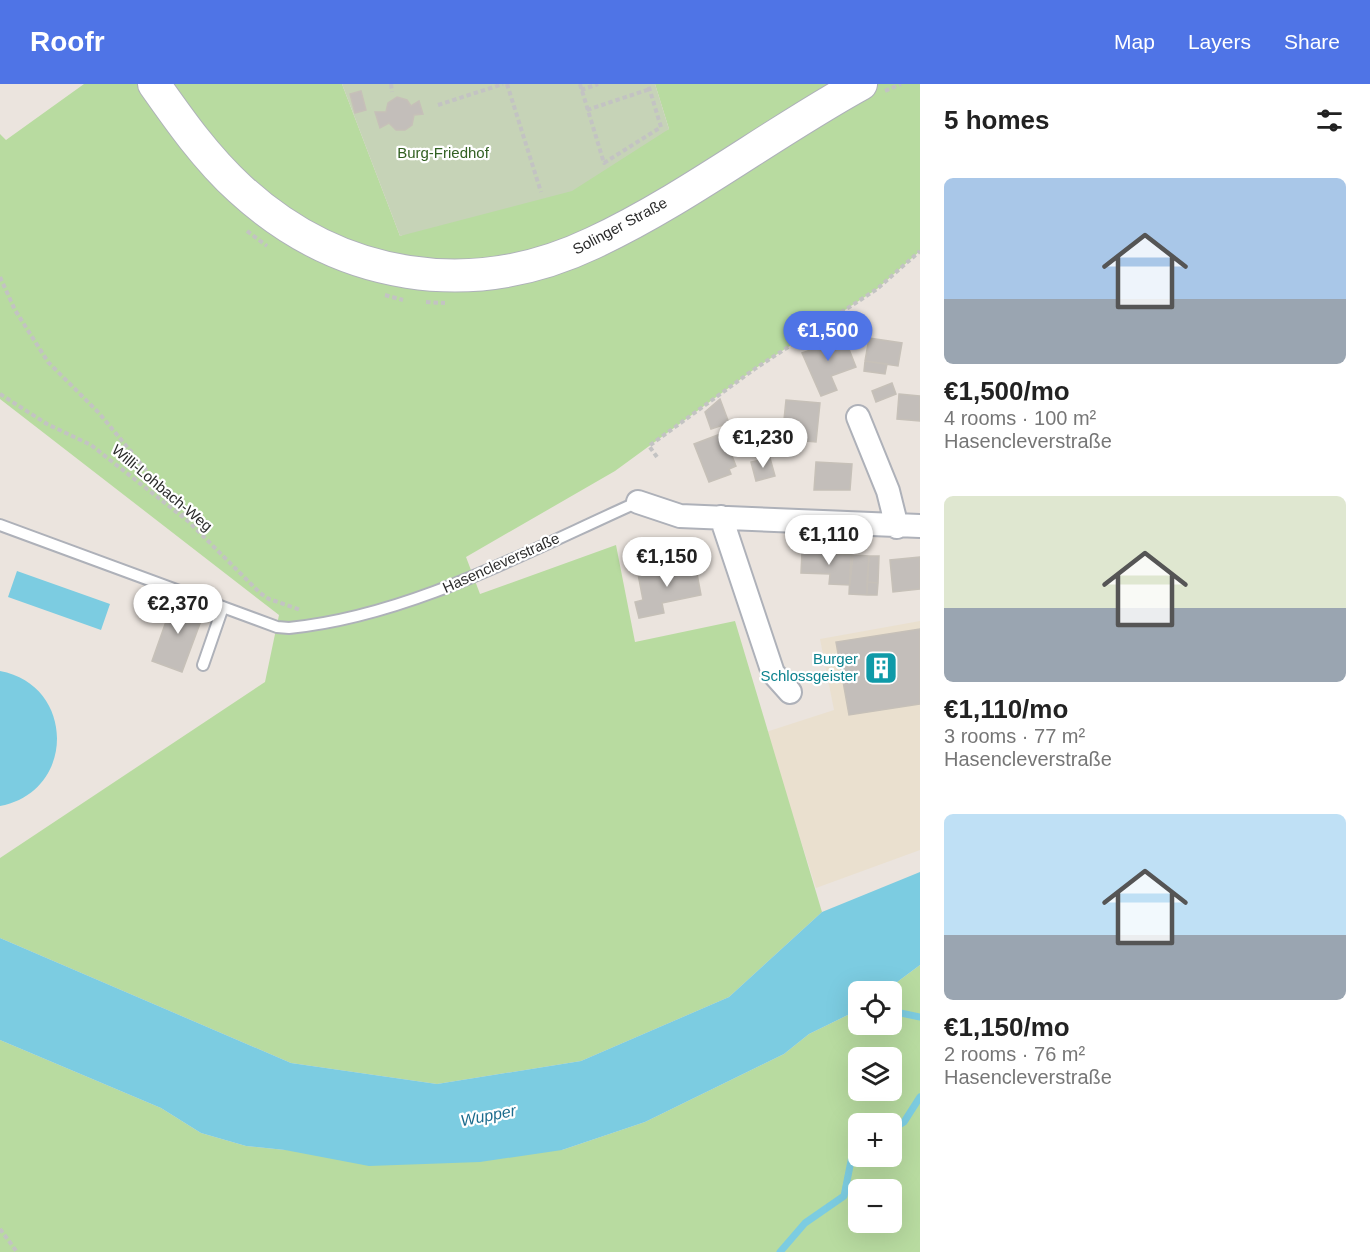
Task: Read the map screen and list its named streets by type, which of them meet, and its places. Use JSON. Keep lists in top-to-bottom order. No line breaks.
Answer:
{"streets":{"main road":["Solinger Straße"],"street":["Hasencleverstraße"],"path":["Willi-Lohbach-Weg"]},"crossings":[["Willi-Lohbach-Weg","Hasencleverstraße"]],"water":["Wupper"],"parks":["Burg-Friedhof"],"places":{"building":["Burger Schlossgeister"]},"page":{"header":"Roofr","nav":["Map","Layers","Share"],"heading":"5 homes","list":[{"name":"€1,500/mo","note":"4 rooms · 100 m² · Hasencleverstraße"},{"name":"€1,110/mo","note":"3 rooms · 77 m² · Hasencleverstraße"},{"name":"€1,150/mo","note":"2 rooms · 76 m² · Hasencleverstraße"}],"price":["€1,500","€1,230","€1,110","€1,150","€2,370"],"map_buttons":["+","−"]}}
